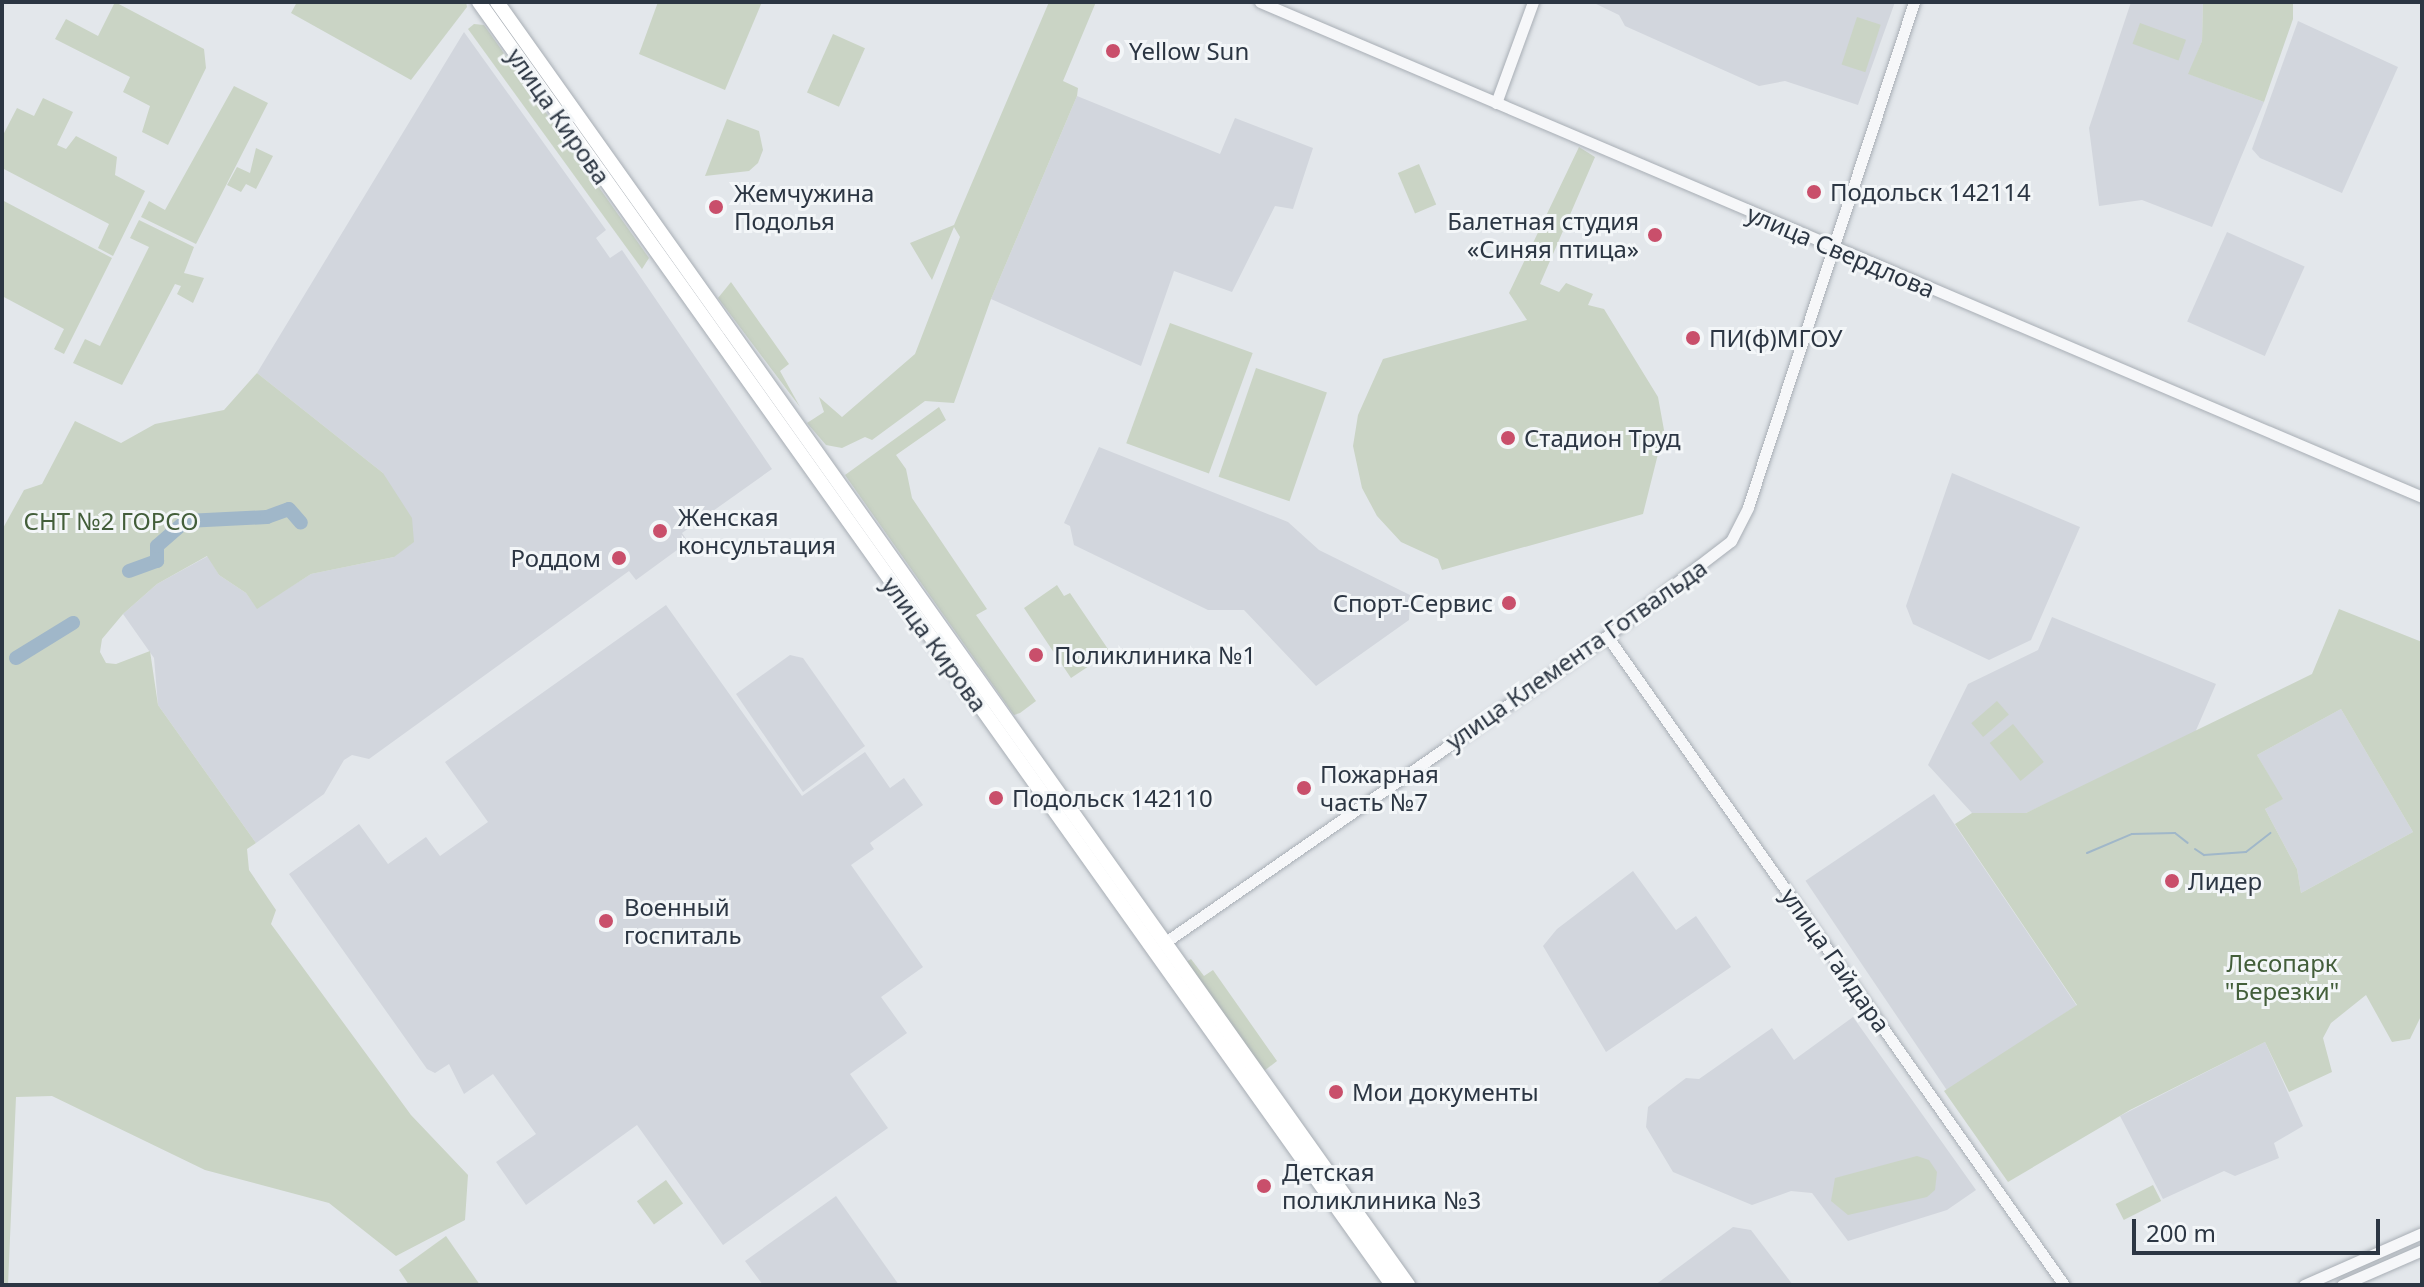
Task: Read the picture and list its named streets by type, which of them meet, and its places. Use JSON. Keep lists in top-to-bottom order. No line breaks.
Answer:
{"streets":{"main road":["улица Кирова"],"street":["улица Свердлова","улица Клемента Готвальда","улица Гайдара"]},"crossings":[["улица Кирова","улица Клемента Готвальда"],["улица Свердлова","улица Клемента Готвальда"],["улица Клемента Готвальда","улица Гайдара"]],"parks":["СНТ №2 ГОРСО","Лесопарк \"Березки\""],"places":["Yellow Sun","Подольск 142114","Жемчужина Подолья","Балетная студия «Синяя птица»","ПИ(ф)МГОУ","Стадион Труд","Женская консультация","Роддом","Спорт-Сервис","Поликлиника №1","Пожарная часть №7","Подольск 142110","Лидер","Военный госпиталь","Мои документы","Детская поликлиника №3"],"scale_bar":"200 m"}
